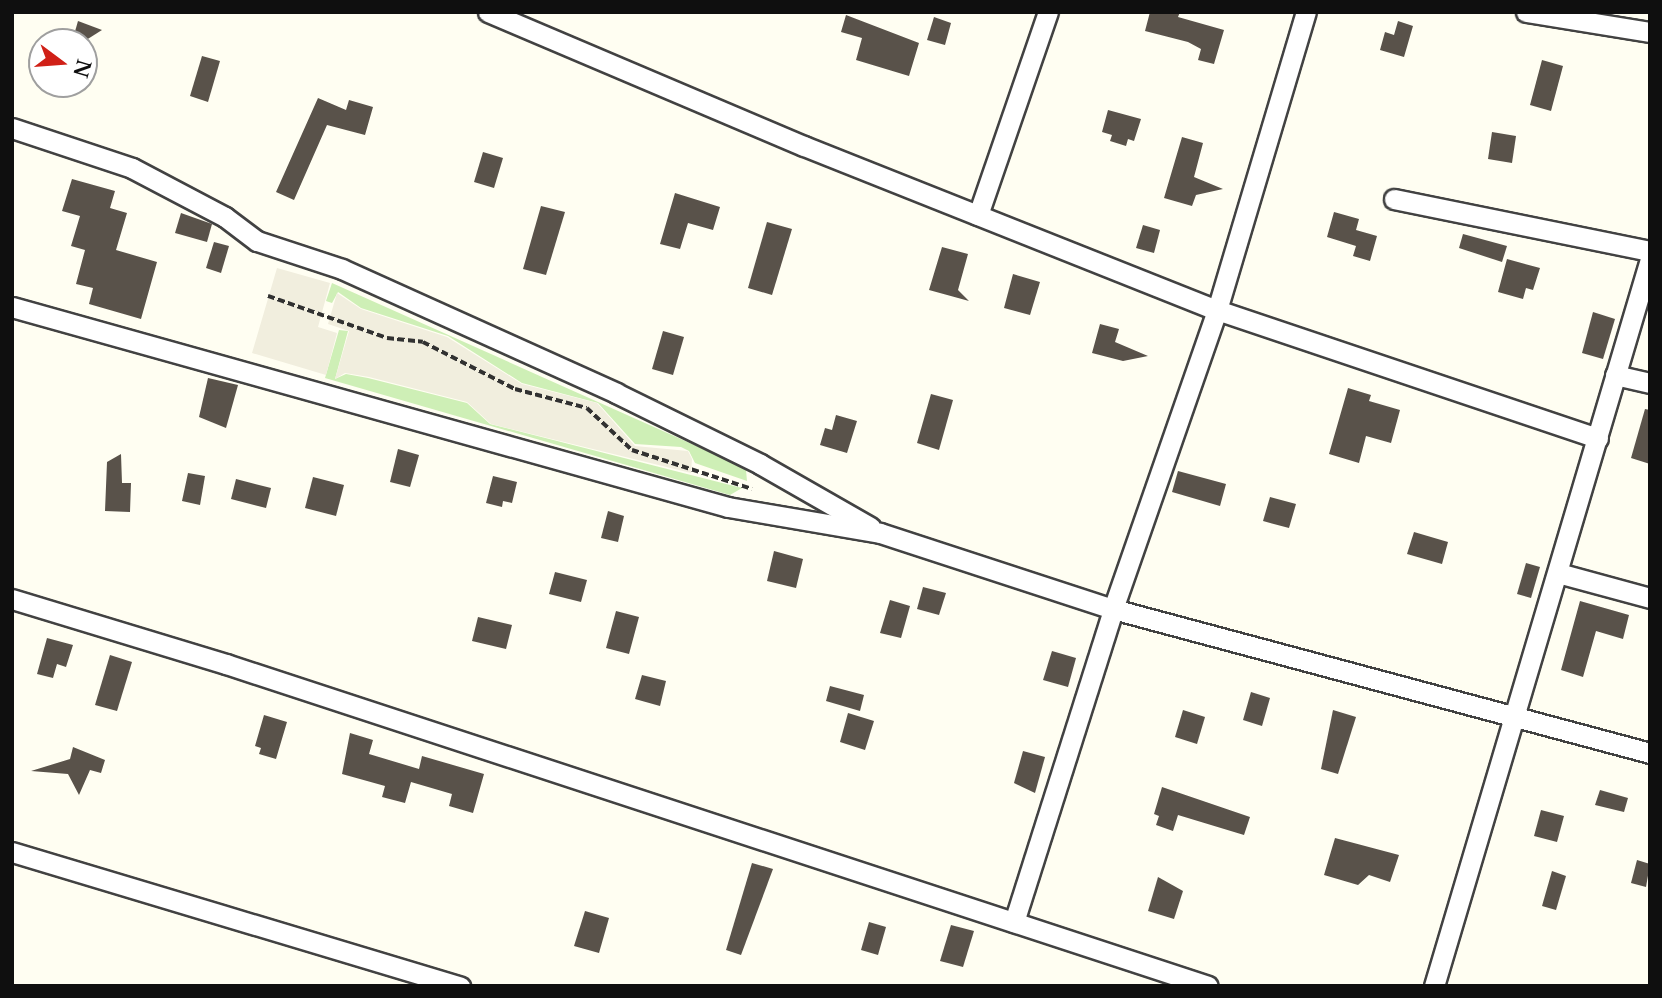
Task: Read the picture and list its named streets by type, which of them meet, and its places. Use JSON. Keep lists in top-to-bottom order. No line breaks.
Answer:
{"north":"right"}
